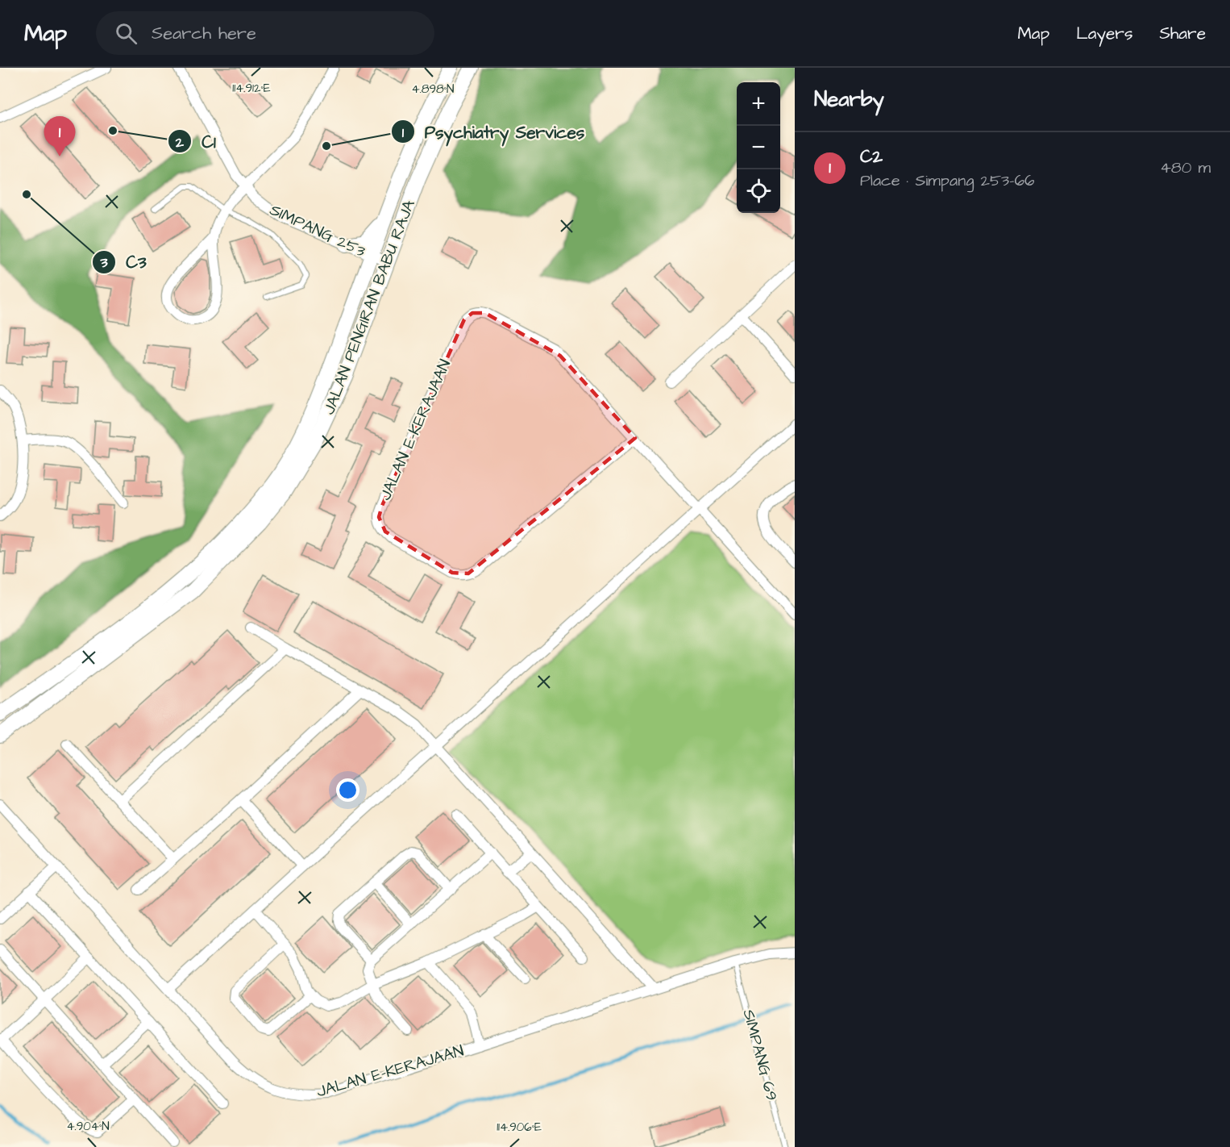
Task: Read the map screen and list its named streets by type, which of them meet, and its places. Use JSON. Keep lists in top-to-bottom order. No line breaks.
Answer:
{"streets":{"main road":["JALAN PENGIRAN BABU RAJA"],"street":["SIMPANG 253","JALAN E-KERAJAAN"],"lane":["SIMPANG 69"]},"crossings":[["SIMPANG 253","JALAN PENGIRAN BABU RAJA"],["JALAN E-KERAJAAN","SIMPANG 69"]],"places":["C1","Psychiatry Services","C3"],"page":{"header":"Map","search":"Search here","nav":["Map","Layers","Share"],"heading":"Nearby","map_buttons":["+","−"],"pins":"1","list":[{"mark":"1","name":"C2","note":"Place · Simpang 253-66","value":"480 m"}]},"coordinates":["114.912°E","4.898°N","4.904°N","114.906°E"]}
